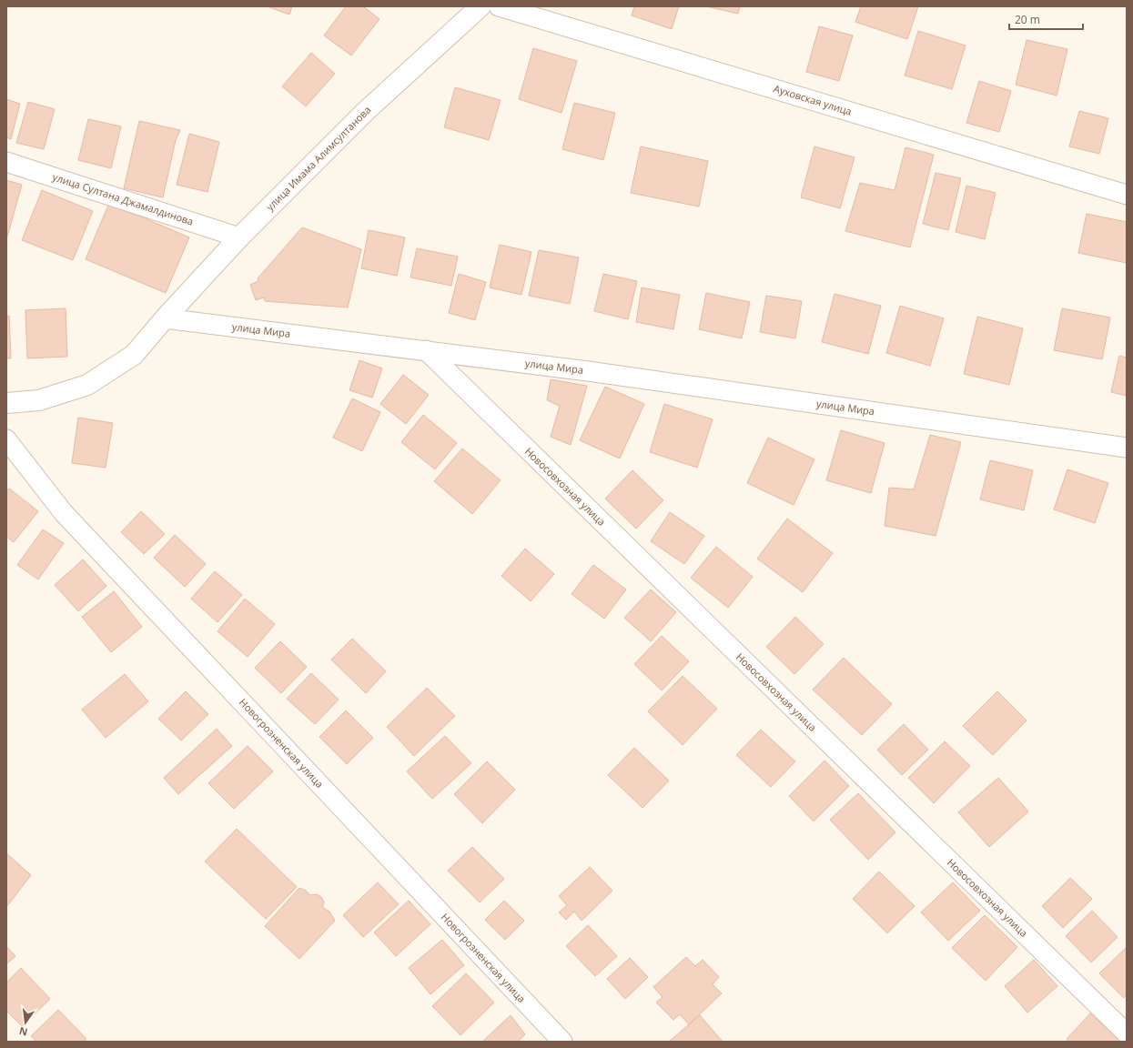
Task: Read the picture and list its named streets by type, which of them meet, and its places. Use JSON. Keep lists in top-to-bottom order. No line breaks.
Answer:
{"streets":{"main road":["улица Имама Алимсултанова"],"street":["Ауховская улица","улица Султана Джамалдинова","улица Мира","Новосовхозная улица","Новогрозненская улица"]},"crossings":[["улица Имама Алимсултанова","улица Султана Джамалдинова"],["улица Имама Алимсултанова","улица Мира"],["улица Мира","Новосовхозная улица"]],"scale_bar":"20 m","north":"bottom"}
